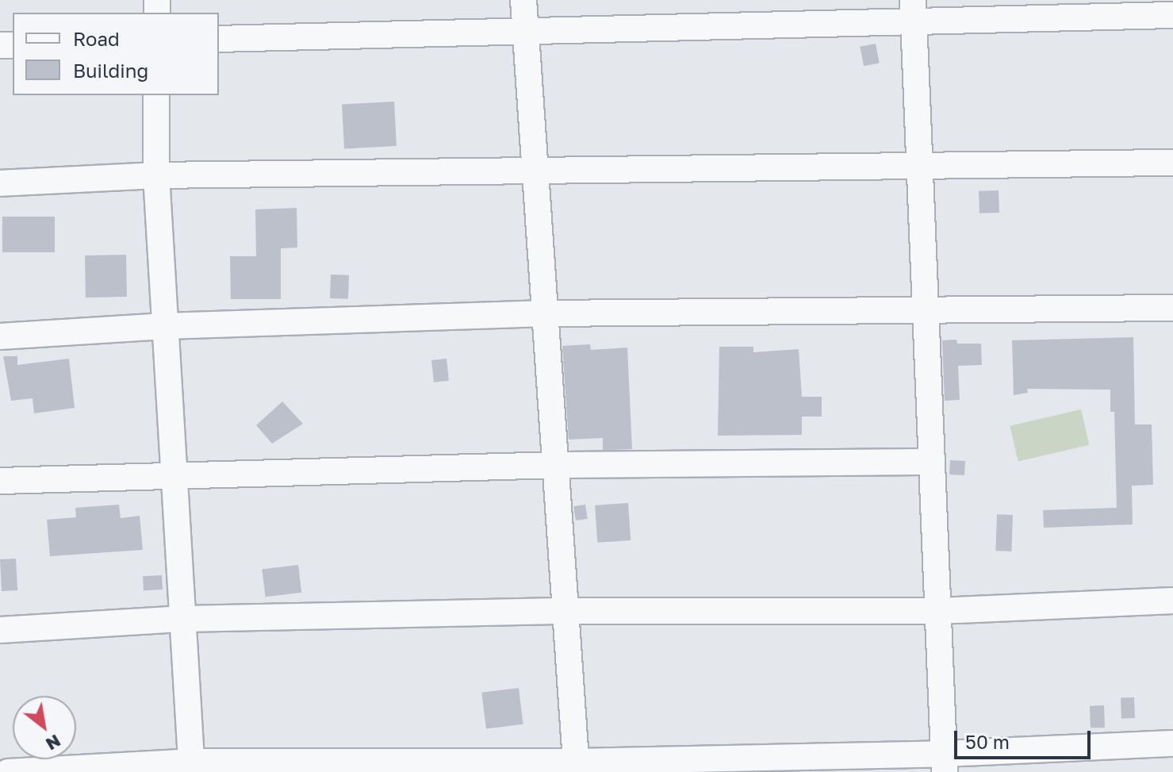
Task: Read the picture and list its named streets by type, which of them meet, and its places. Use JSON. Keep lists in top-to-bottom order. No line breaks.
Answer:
{"legend":["Road","Building"],"scale_bar":"50 m","north":"bottom right"}
